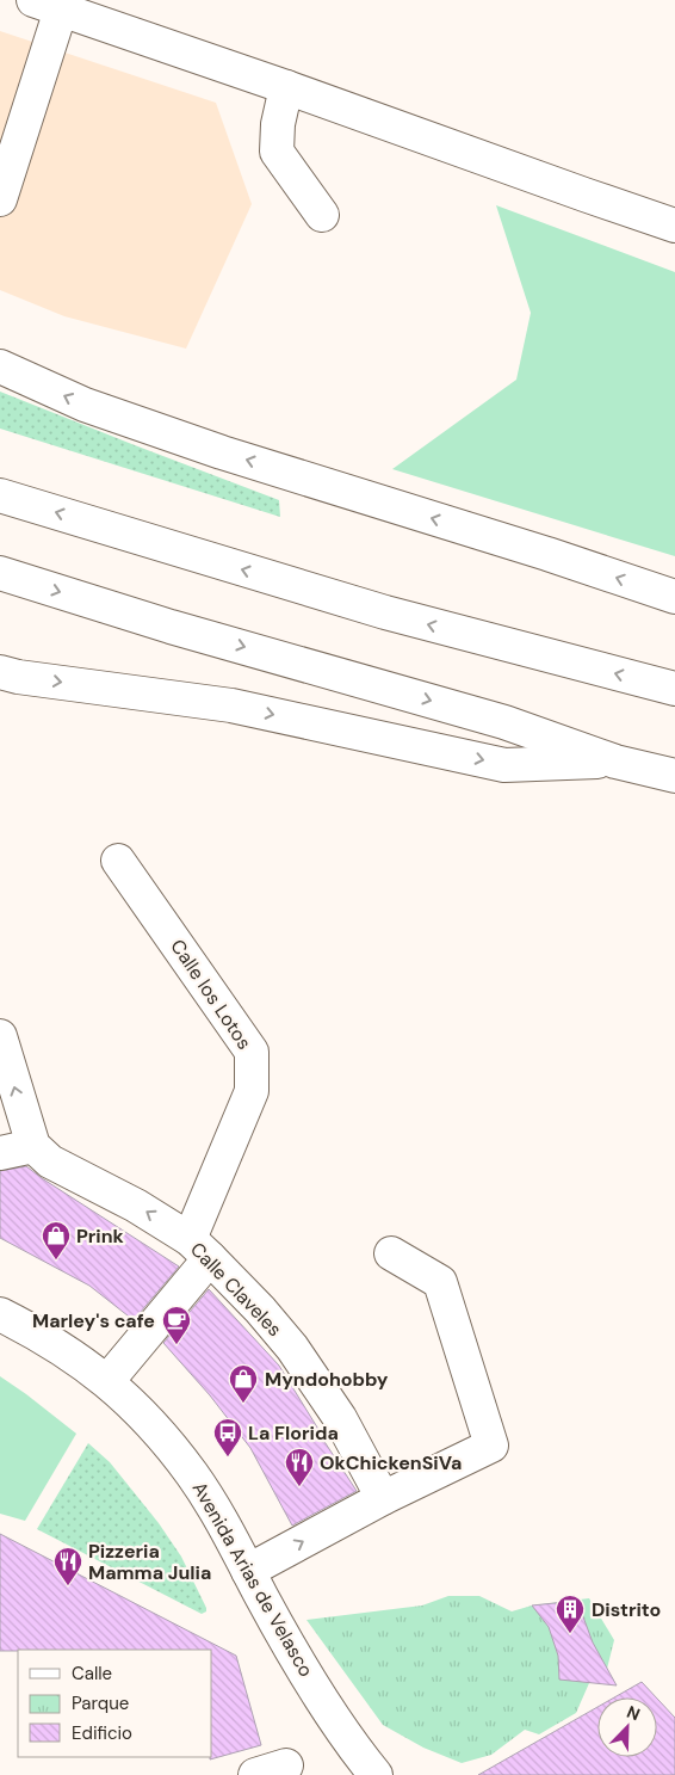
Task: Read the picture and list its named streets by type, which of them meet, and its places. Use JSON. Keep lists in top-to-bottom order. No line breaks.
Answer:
{"streets":{"main road":["Calle los Lotos","Calle Claveles","Avenida Arias de Velasco"]},"crossings":[["Calle los Lotos","Calle Claveles"],["Calle los Lotos","Avenida Arias de Velasco"]],"one_way":["Calle Claveles"],"places":{"shop":["Prink","Myndohobby"],"cafe":["Marley's cafe"],"bus stop":["La Florida"],"restaurant":["OkChickenSiVa","Pizzeria Mamma Julia"],"building":["Distrito"]},"legend":["Calle","Parque","Edificio"],"north":"top right"}
